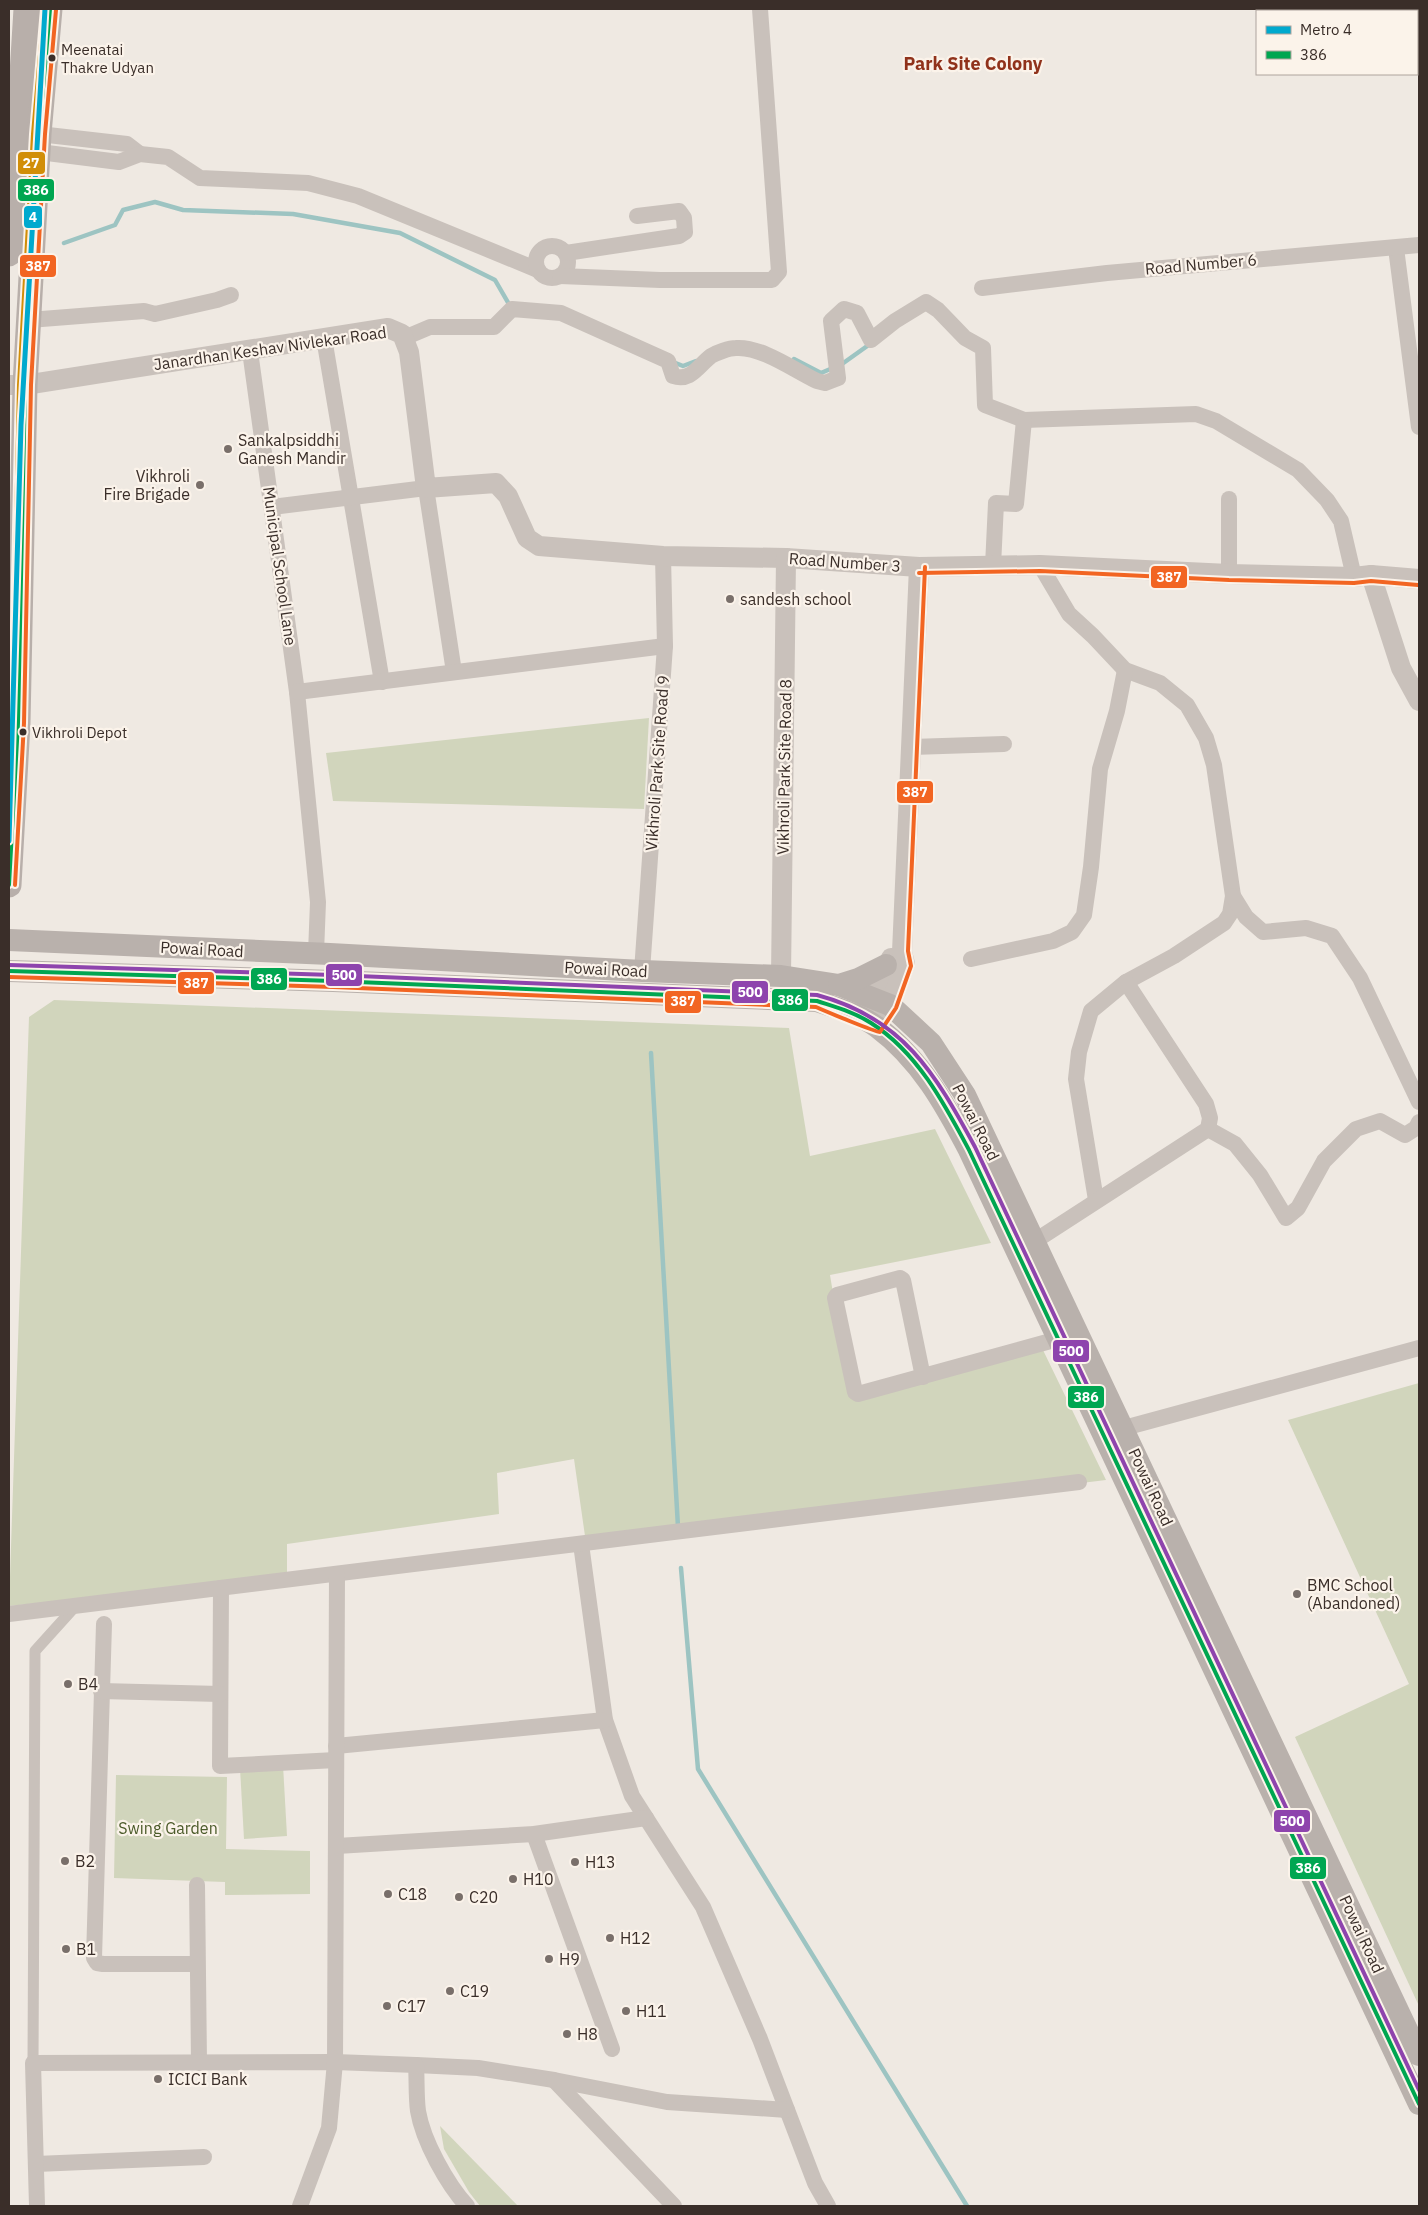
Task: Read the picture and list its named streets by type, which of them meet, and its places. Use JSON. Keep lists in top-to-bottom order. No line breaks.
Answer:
{"streets":{"main road":["Powai Road"],"street":["Road Number 6","Janardhan Keshav Nivlekar Road","Road Number 3","Municipal School Lane","Vikhroli Park Site Road 9","Vikhroli Park Site Road 8"]},"crossings":[["Janardhan Keshav Nivlekar Road","Municipal School Lane"],["Road Number 3","Vikhroli Park Site Road 9"],["Road Number 3","Vikhroli Park Site Road 8"],["Municipal School Lane","Powai Road"],["Vikhroli Park Site Road 9","Powai Road"],["Vikhroli Park Site Road 8","Powai Road"]],"districts":["Park Site Colony"],"parks":["Swing Garden"],"places":["Meenatai Thakre Udyan","Sankalpsiddhi Ganesh Mandir","Vikhroli Fire Brigade","sandesh school","Vikhroli Depot","BMC School (Abandoned)","B4","B2","H13","H10","C18","C20","H12","B1","H9","C19","C17","H11","H8","ICICI Bank"],"lines":["metro line 4","transit line 386","transit line 27","transit line 387","transit line 500"],"legend":["Metro 4","386"]}
